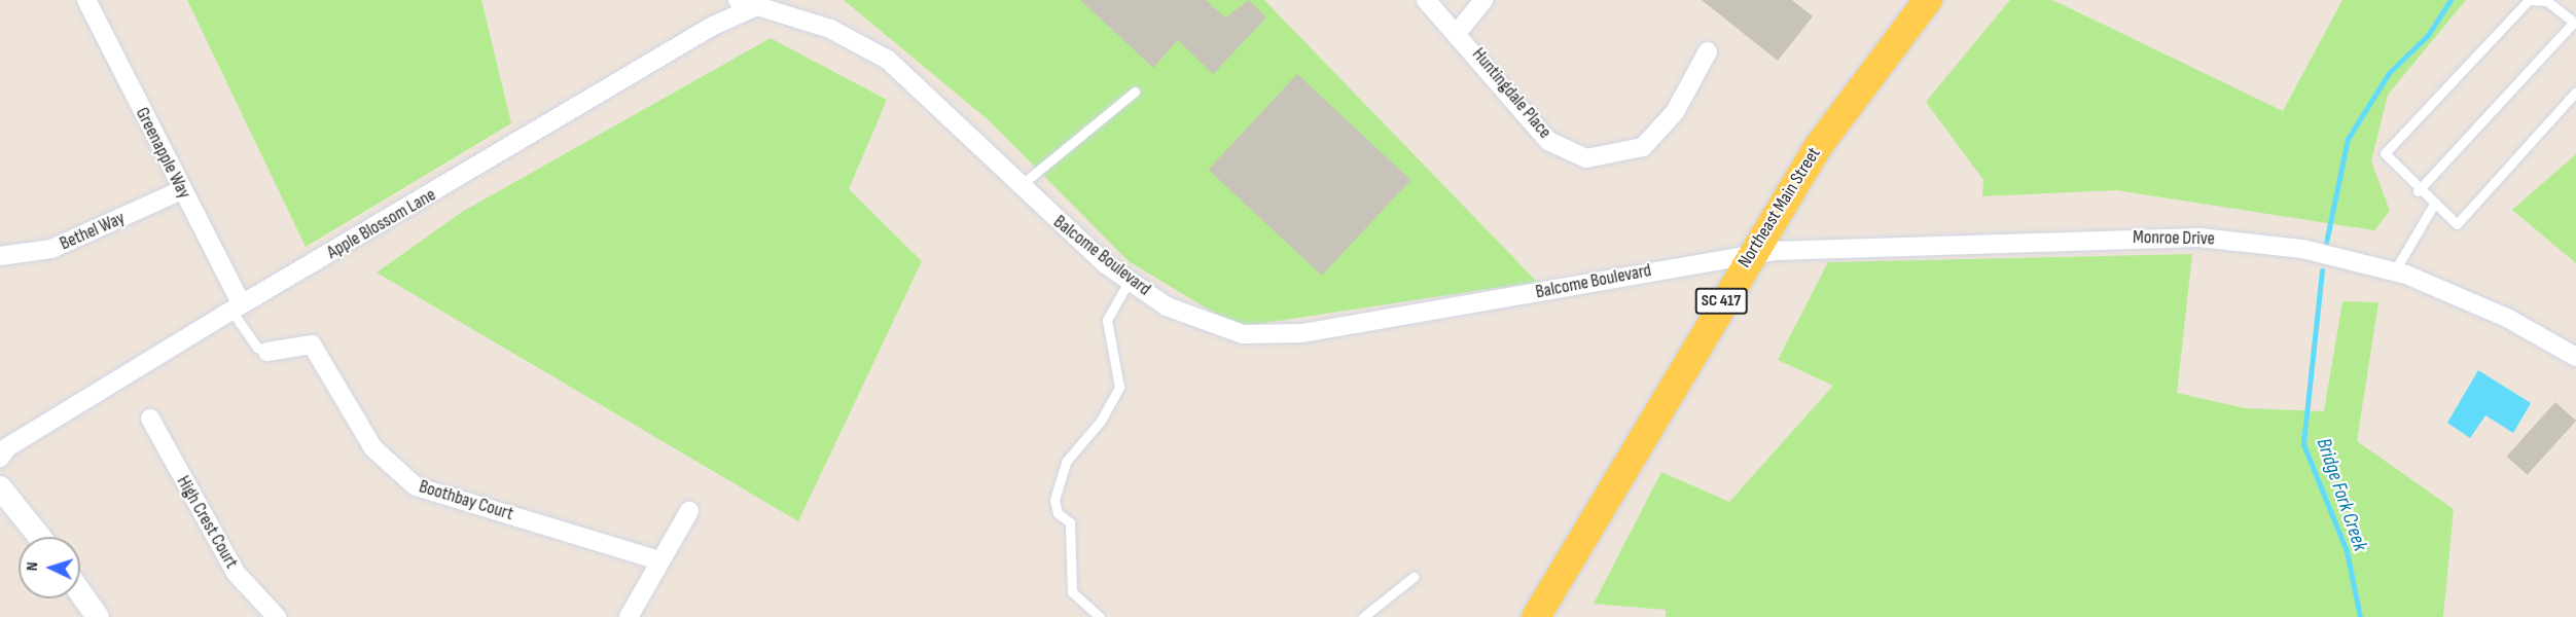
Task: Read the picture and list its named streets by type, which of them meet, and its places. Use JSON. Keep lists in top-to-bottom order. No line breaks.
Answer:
{"streets":{"main road":["Northeast Main Street","SC 417"],"street":["Huntingdale Place","Greenapple Way","Apple Blossom Lane","Bethel Way","Monroe Drive","Balcome Boulevard","Boothbay Court","High Crest Court"]},"crossings":[["Greenapple Way","Apple Blossom Lane"],["Greenapple Way","Bethel Way"],["Northeast Main Street","Monroe Drive"],["Northeast Main Street","Balcome Boulevard"],["Apple Blossom Lane","Balcome Boulevard"],["Monroe Drive","Balcome Boulevard"]],"water":["Bridge Fork Creek"],"north":"left"}
